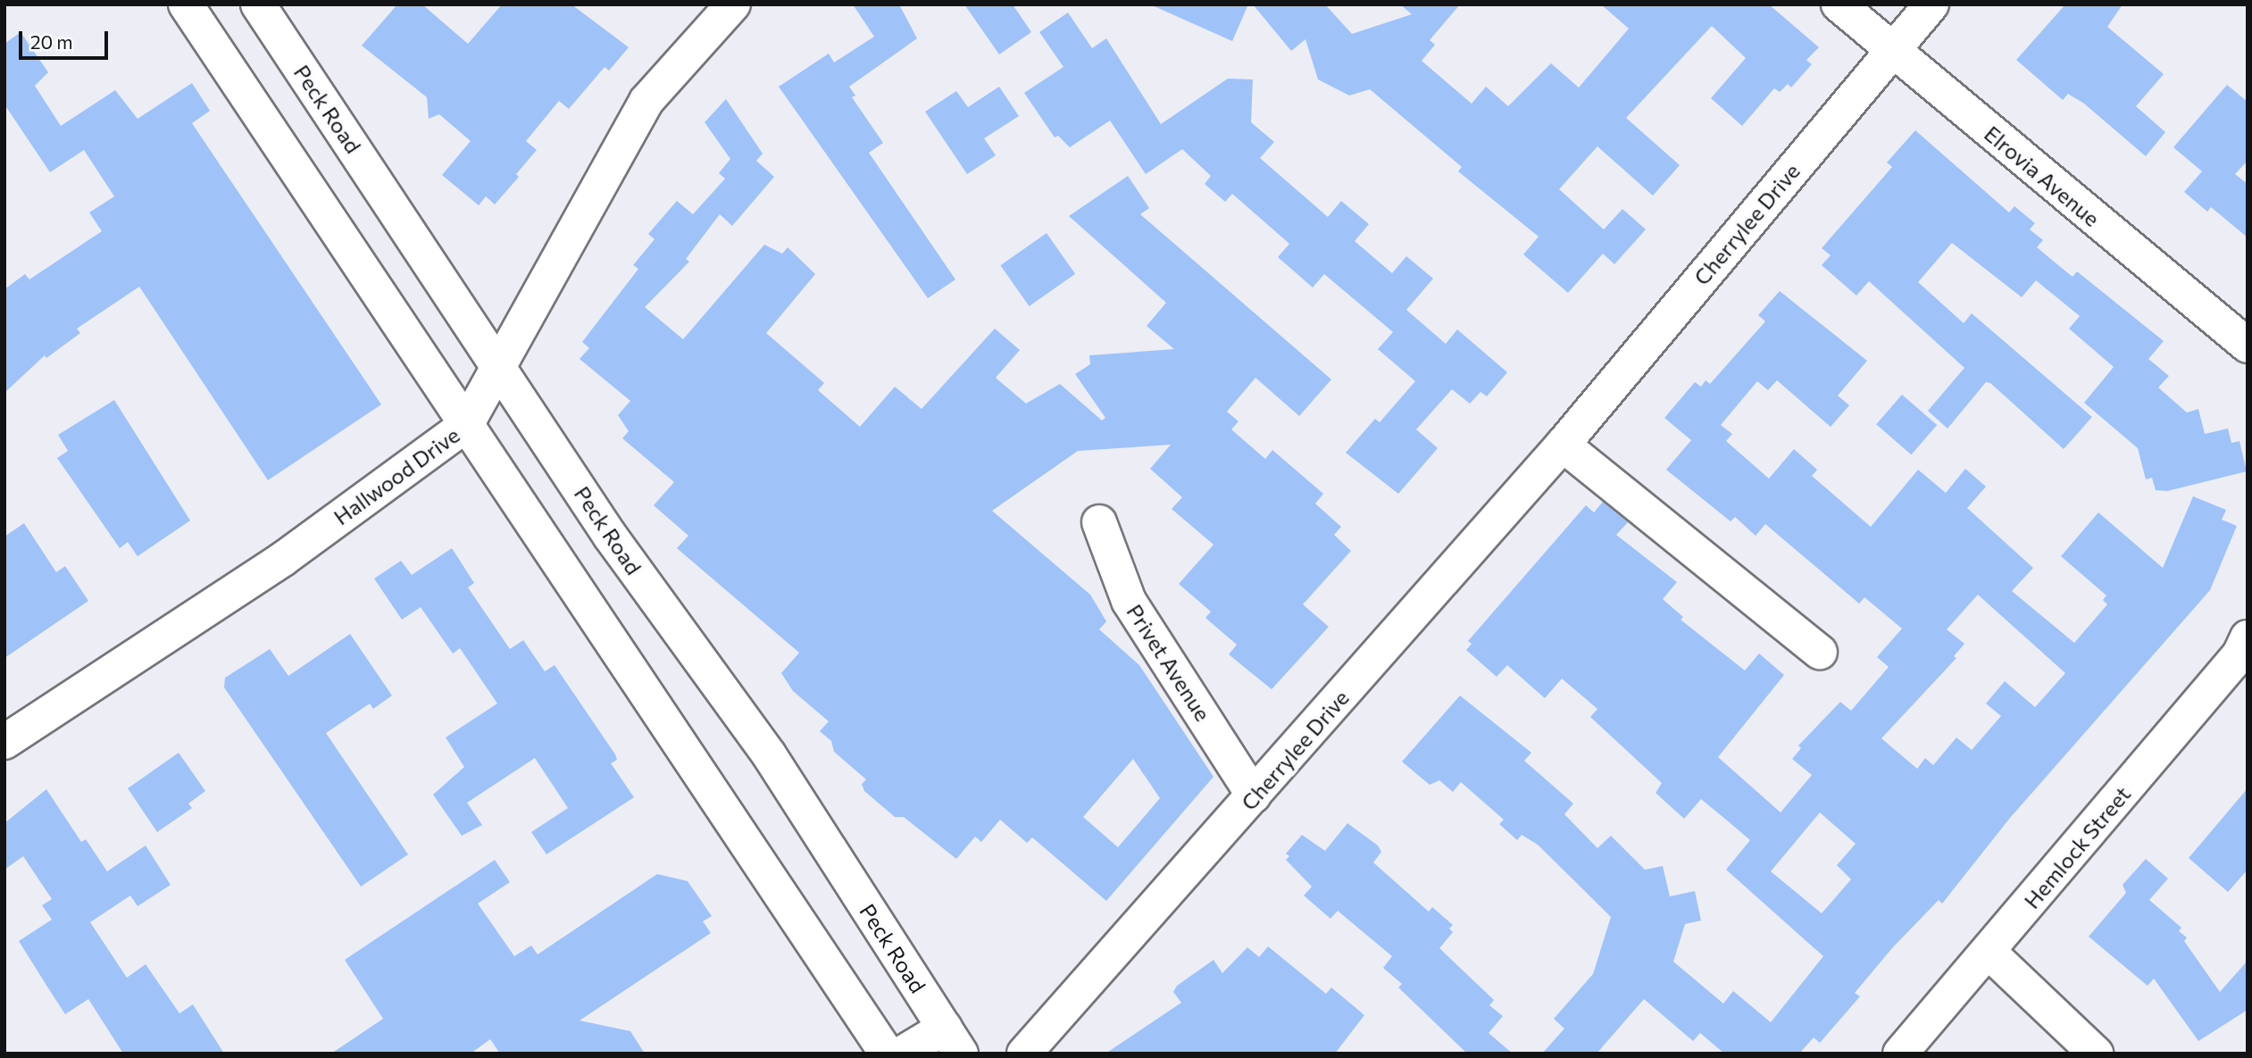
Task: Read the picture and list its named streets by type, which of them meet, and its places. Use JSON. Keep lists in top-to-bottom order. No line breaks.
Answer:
{"streets":{"street":["Peck Road","Elrovia Avenue","Cherrylee Drive","Hallwood Drive","Privet Avenue","Hemlock Street"]},"crossings":[["Peck Road","Hallwood Drive"],["Elrovia Avenue","Cherrylee Drive"],["Cherrylee Drive","Privet Avenue"]],"scale_bar":"20 m"}
